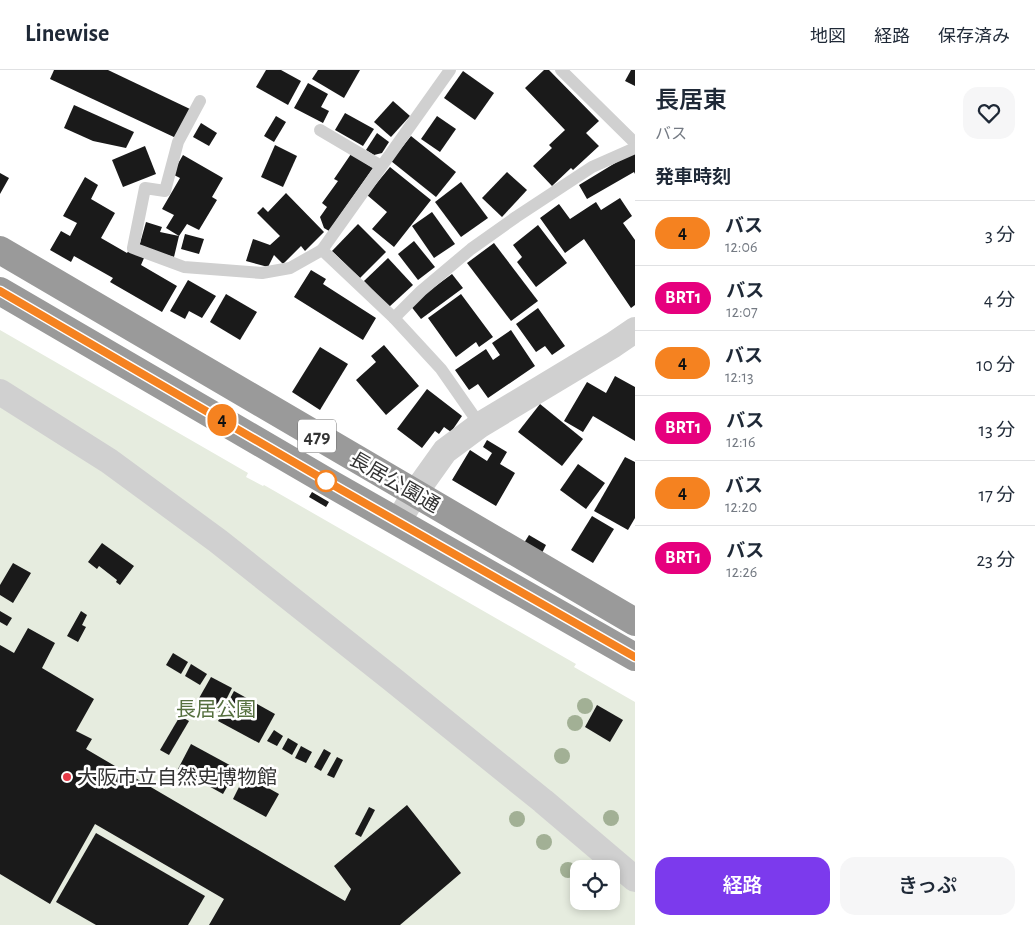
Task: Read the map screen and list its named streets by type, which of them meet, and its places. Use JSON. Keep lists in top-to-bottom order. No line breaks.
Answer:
{"streets":{"highway":["479","長居公園通"]},"parks":["長居公園"],"places":["大阪市立自然史博物館"],"lines":["bus line 4"],"page":{"header":"Linewise","nav":["地図","経路","保存済み"],"on_map":"4","heading":[["長居東","バス"],"発車時刻"],"list":[{"mark":"4","name":"バス","note":"12:06","value":"3 分"},{"mark":"BRT1","name":"バス","note":"12:07","value":"4 分"},{"mark":"4","name":"バス","note":"12:13","value":"10 分"},{"mark":"BRT1","name":"バス","note":"12:16","value":"13 分"},{"mark":"4","name":"バス","note":"12:20","value":"17 分"},{"mark":"BRT1","name":"バス","note":"12:26","value":"23 分"}],"buttons":["経路","きっぷ"]}}
